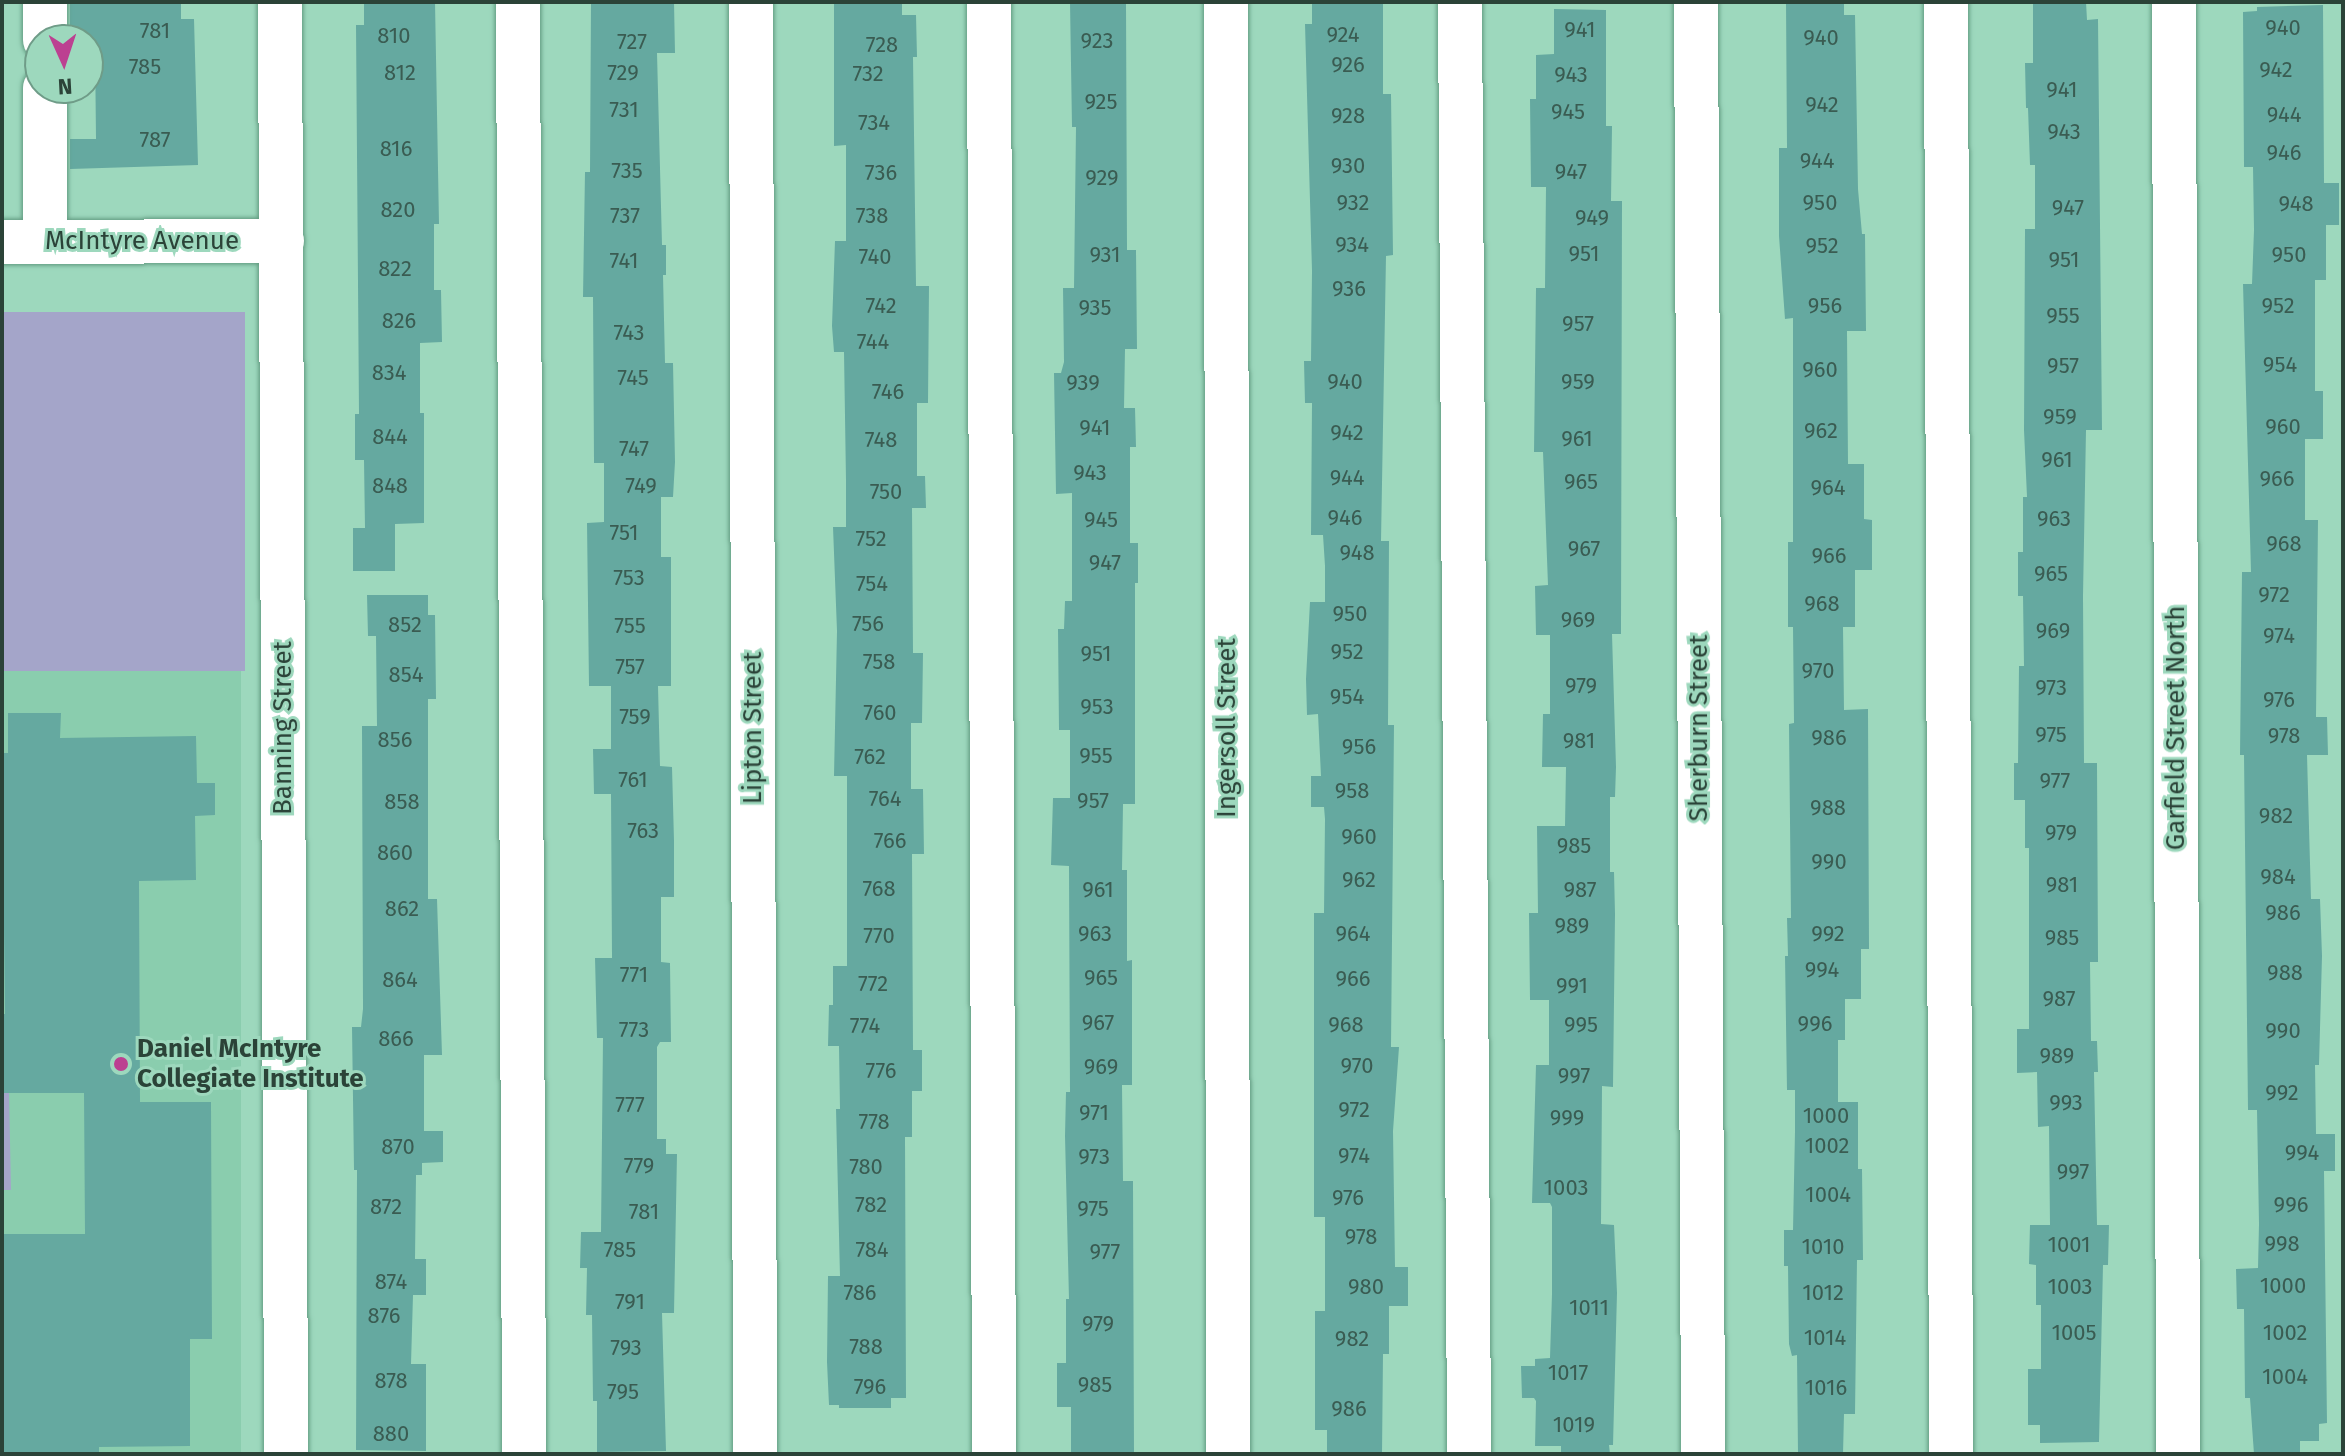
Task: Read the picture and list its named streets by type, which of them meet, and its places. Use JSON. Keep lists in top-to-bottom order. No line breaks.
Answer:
{"streets":{"street":["McIntyre Avenue","Banning Street","Lipton Street","Ingersoll Street","Sherburn Street","Garfield Street North"]},"crossings":[["McIntyre Avenue","Banning Street"]],"places":["Daniel McIntyre Collegiate Institute"],"house_numbers":["940","941","781","924","810","940","923","727","728","926","785","942","812","729","732","943","941","925","942","731","945","944","928","734","943","787","816","946","944","930","735","947","736","929","932","950","948","947","820","737","738","949","934","952","951","931","950","740","951","741","822","936","742","956","952","935","955","826","957","743","744","954","957","960","834","745","940","959","939","746","959","960","941","962","942","844","961","748","747","961","943","944","966","965","848","749","964","750","946","963","945","751","752","968","967","948","966","947","965","753","754","972","968","950","969","756","852","755","969","974","952","951","758","757","970","854","979","973","954","976","953","760","759","975","978","986","856","981","956","955","762","761","977","958","764","957","858","988","982","763","979","960","766","985","860","990","984","962","981","768","961","987","862","986","989","963","964","992","770","985","994","988","771","965","966","864","772","991","987","967","996","968","995","774","773","990","866","989","970","969","776","997","992","993","777","972","971","1000","999","778","1002","870","994","974","973","779","780","997","1003","1004","976","782","996","872","975","781","978","998","1001","1010","785","784","977","874","1000","980","1003","786","1012","791","1011","876","979","1005","1002","1014","982","788","793","1017","1004","878","985","796","1016","795","986","1019","880"],"north":"bottom"}
